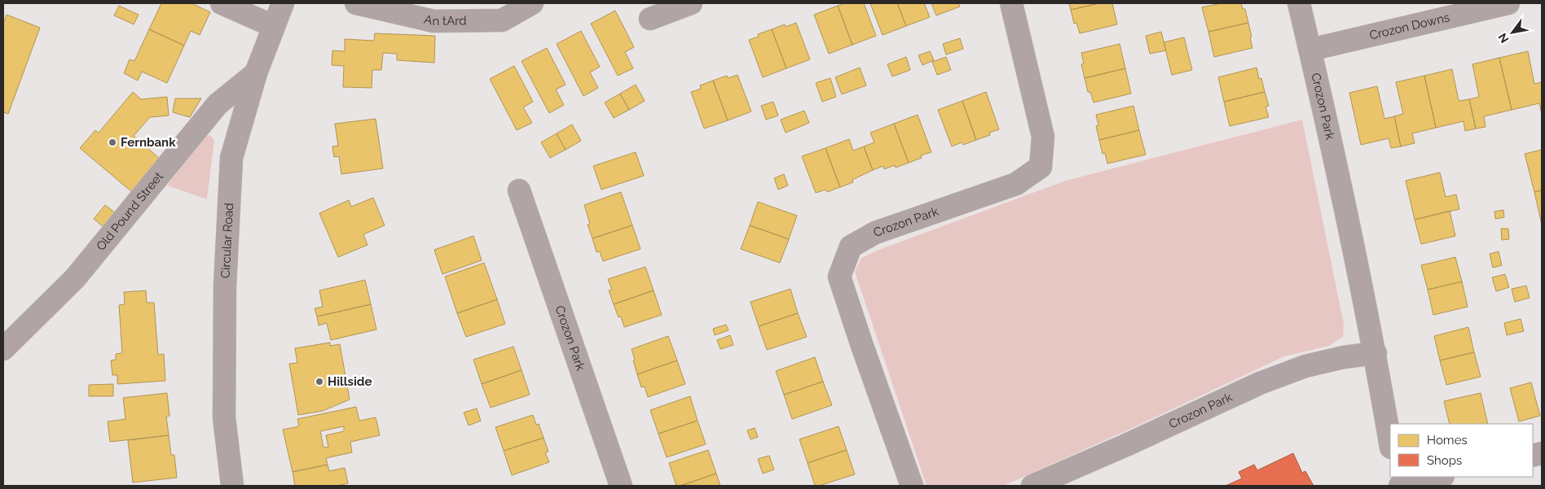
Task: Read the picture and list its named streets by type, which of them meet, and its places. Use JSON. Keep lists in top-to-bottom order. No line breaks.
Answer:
{"streets":{"street":["An tArd","Crozon Downs","Crozon Park","Old Pound Street","Circular Road"]},"crossings":[["Crozon Downs","Crozon Park"],["Old Pound Street","Circular Road"]],"places":["Fernbank","Hillside"],"legend":["Homes","Shops"],"north":"bottom left"}
